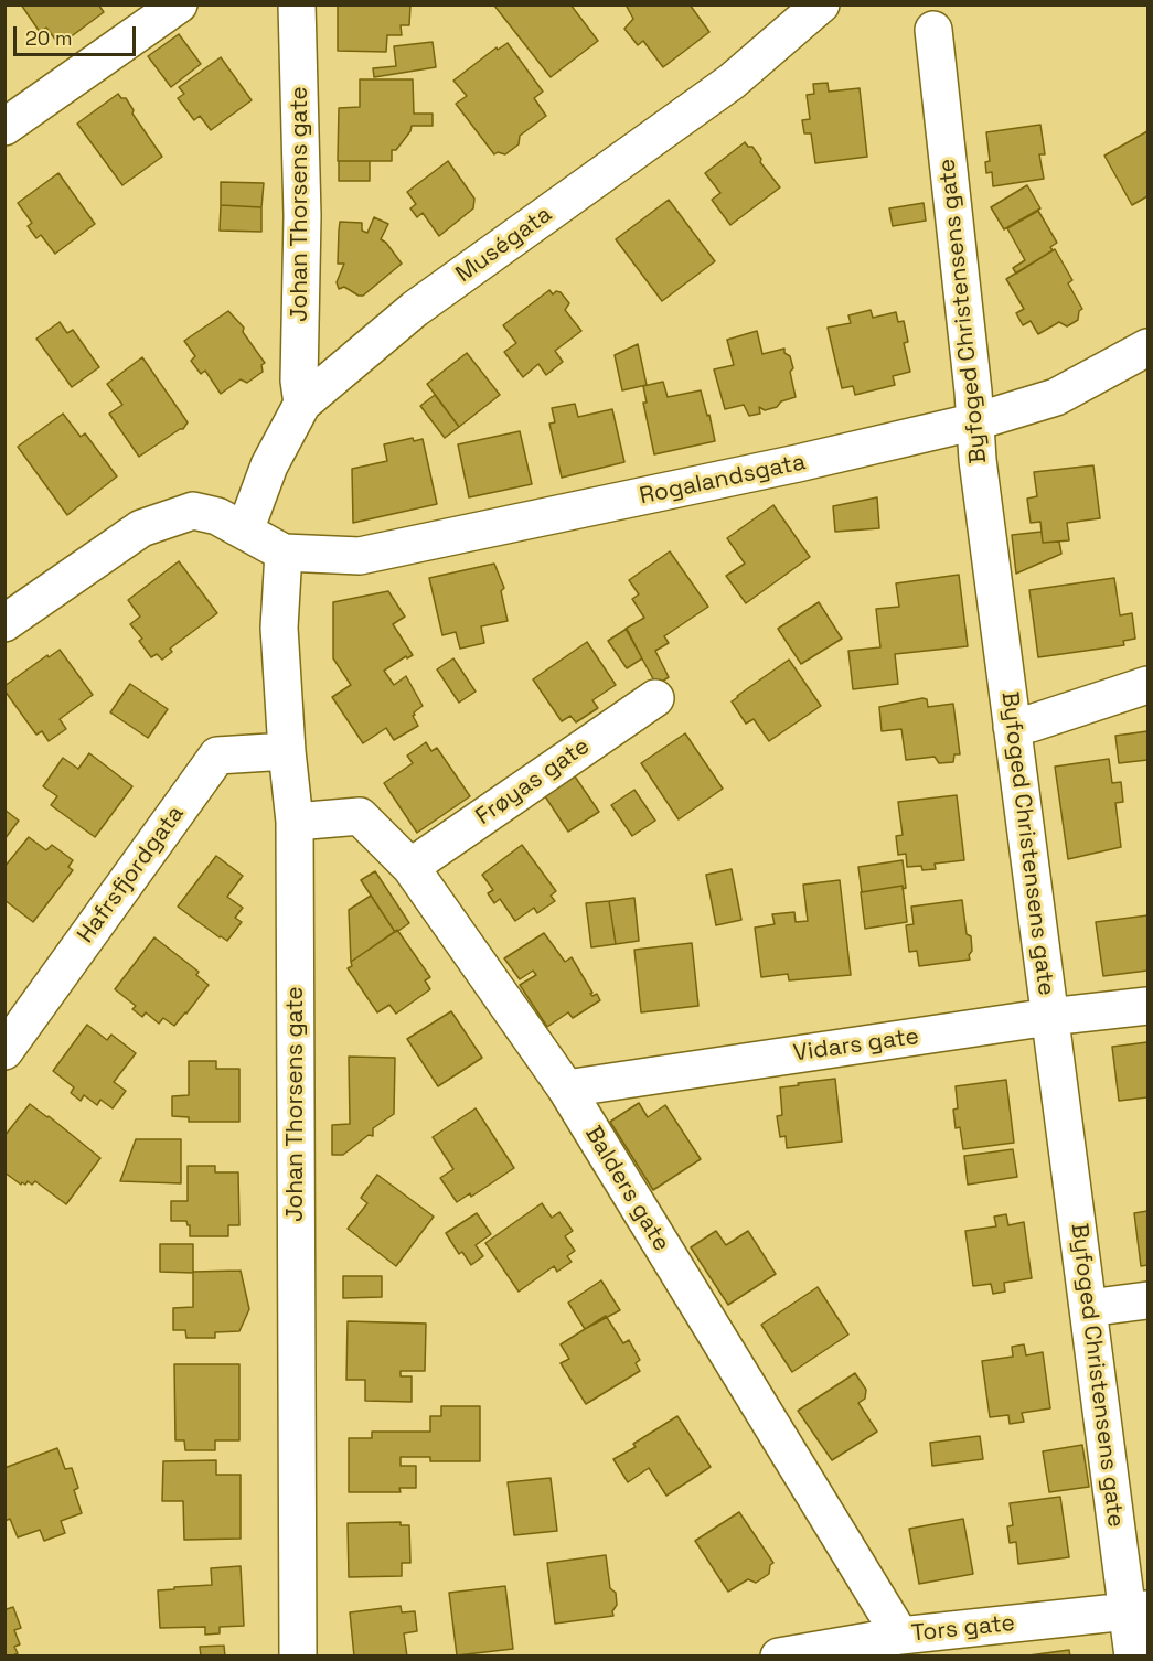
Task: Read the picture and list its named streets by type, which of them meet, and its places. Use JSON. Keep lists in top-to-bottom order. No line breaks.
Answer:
{"streets":{"street":["Johan Thorsens gate","Muségata","Byfoged Christensens gate","Rogalandsgata","Frøyas gate","Hafrsfjordgata","Vidars gate","Balders gate","Tors gate"]},"crossings":[["Johan Thorsens gate","Muségata"],["Johan Thorsens gate","Rogalandsgata"],["Johan Thorsens gate","Hafrsfjordgata"],["Johan Thorsens gate","Balders gate"],["Byfoged Christensens gate","Rogalandsgata"],["Byfoged Christensens gate","Vidars gate"],["Byfoged Christensens gate","Tors gate"],["Frøyas gate","Balders gate"],["Vidars gate","Balders gate"],["Balders gate","Tors gate"]],"scale_bar":"20 m"}
